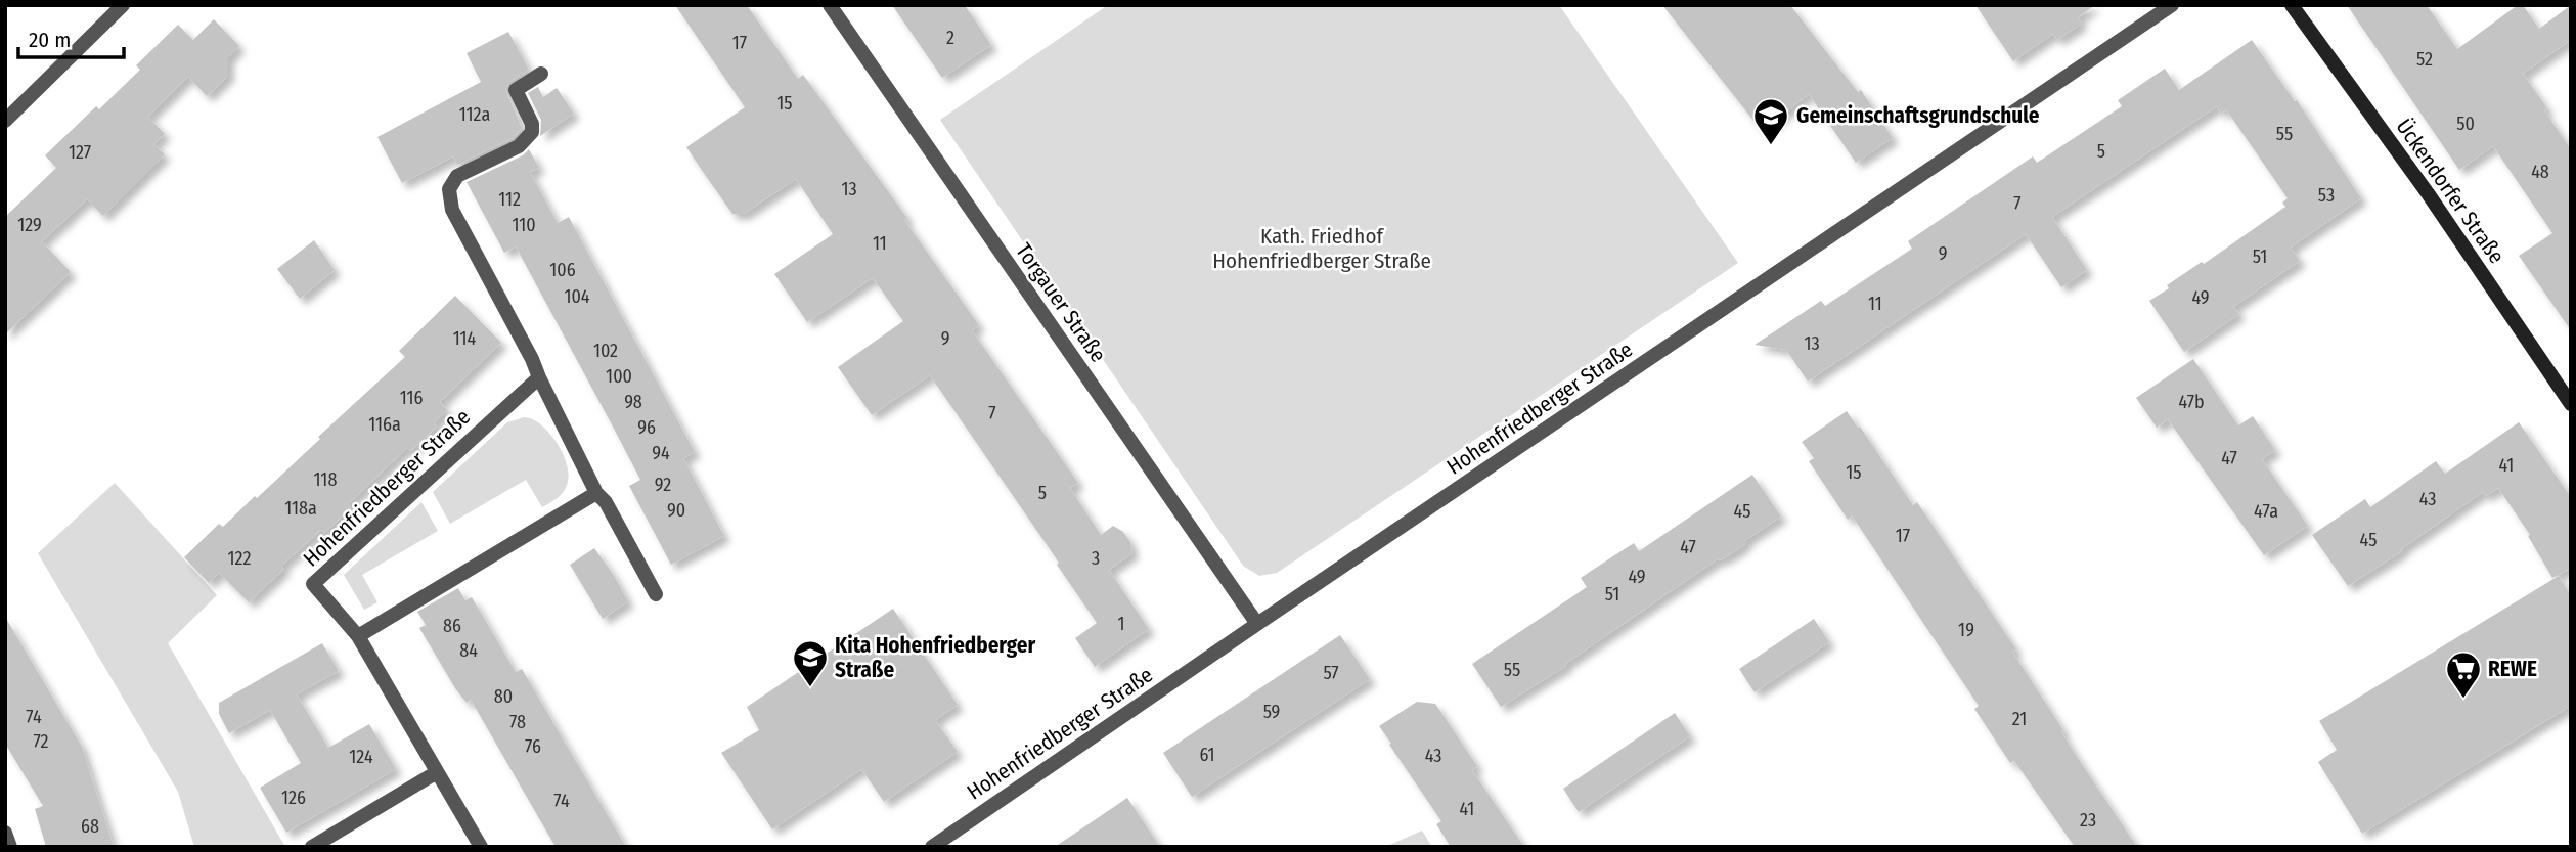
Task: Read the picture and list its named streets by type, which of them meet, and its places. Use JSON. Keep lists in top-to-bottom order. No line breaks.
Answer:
{"streets":{"main road":["Ückendorfer Straße"],"street":["Torgauer Straße","Hohenfriedberger Straße"]},"crossings":[["Torgauer Straße","Hohenfriedberger Straße"]],"parks":["Kath. Friedhof Hohenfriedberger Straße"],"places":{"school or university":["Gemeinschaftsgrundschule","Kita Hohenfriedberger Straße"],"supermarket":["REWE"]},"house_numbers":["2","17","52","15","112a","50","55","5","127","48","13","53","112","7","129","110","11","9","51","106","104","49","11","114","9","13","102","100","116","98","47b","7","116a","96","94","47","41","15","118","92","5","43","118a","90","45","47a","17","45","47","122","3","49","51","1","86","19","84","55","57","80","59","74","21","78","72","76","61","43","124","126","74","41","23","68"],"scale_bar":"20 m"}
